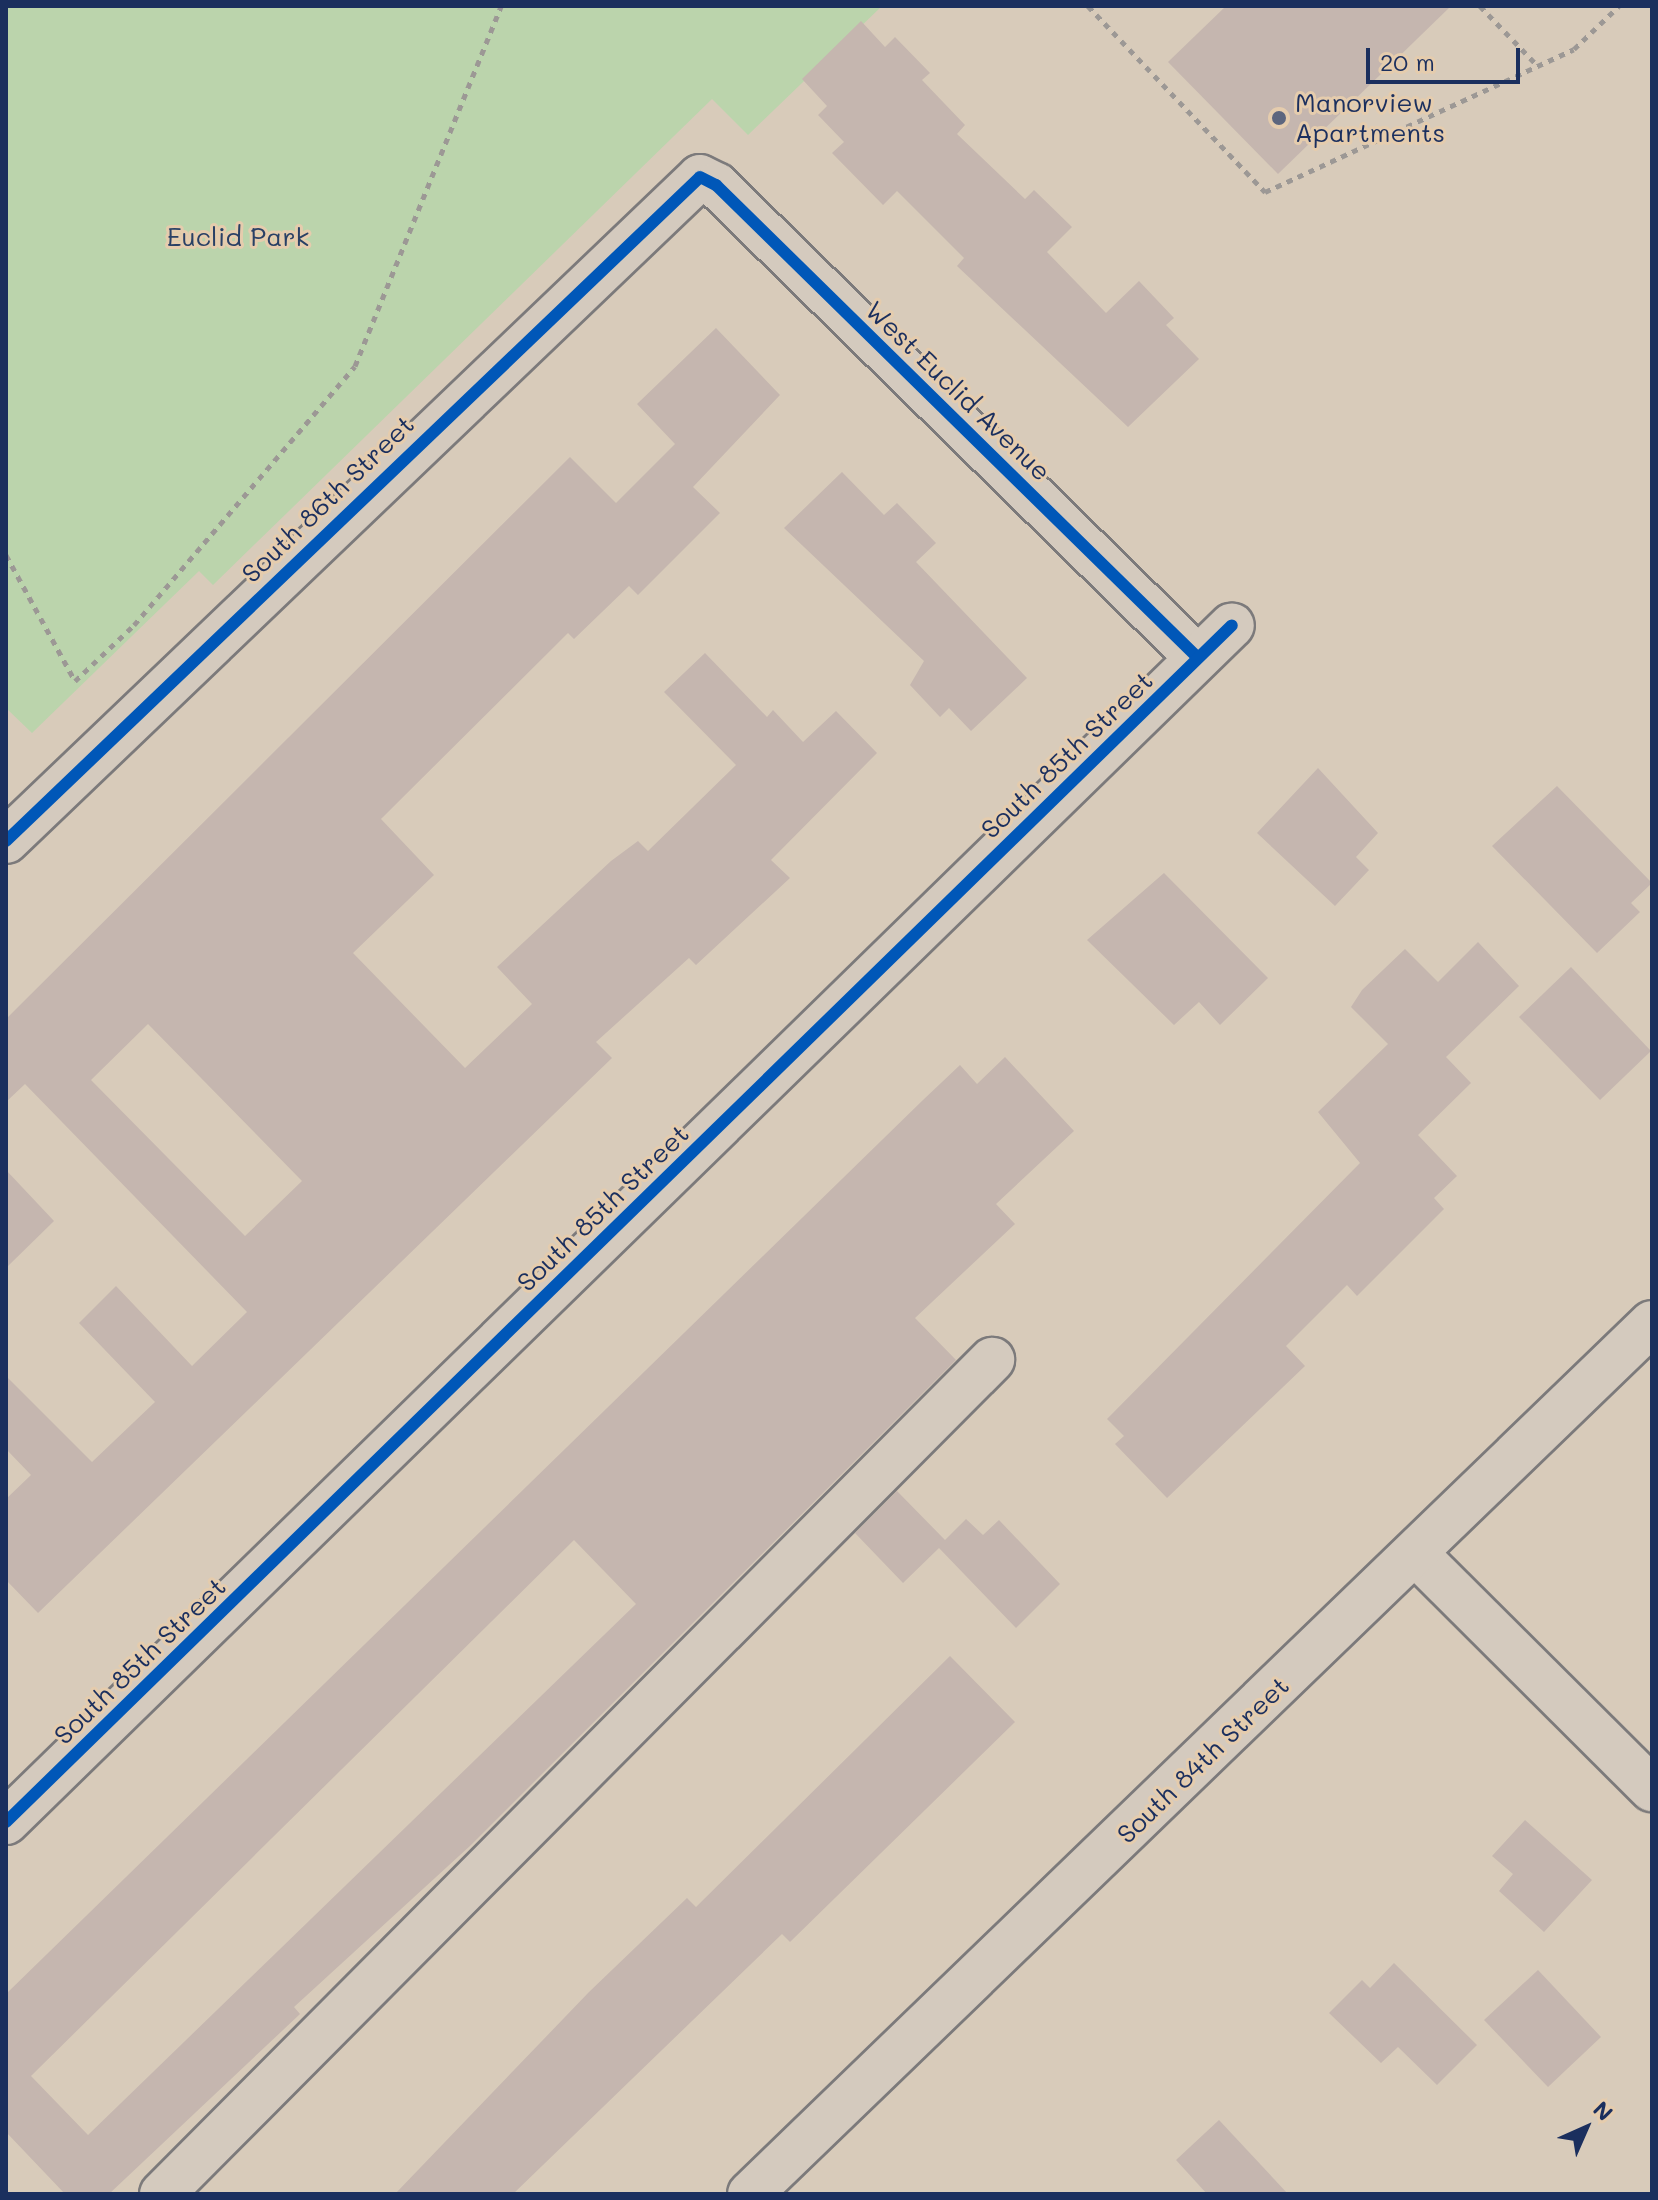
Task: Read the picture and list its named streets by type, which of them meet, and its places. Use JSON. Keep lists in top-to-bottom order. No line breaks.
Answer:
{"streets":{"street":["West Euclid Avenue","South 86th Street","South 85th Street","South 84th Street"]},"crossings":[["West Euclid Avenue","South 86th Street"],["West Euclid Avenue","South 85th Street"]],"parks":["Euclid Park"],"places":["Manorview Apartments"],"scale_bar":"20 m","north":"top right"}
